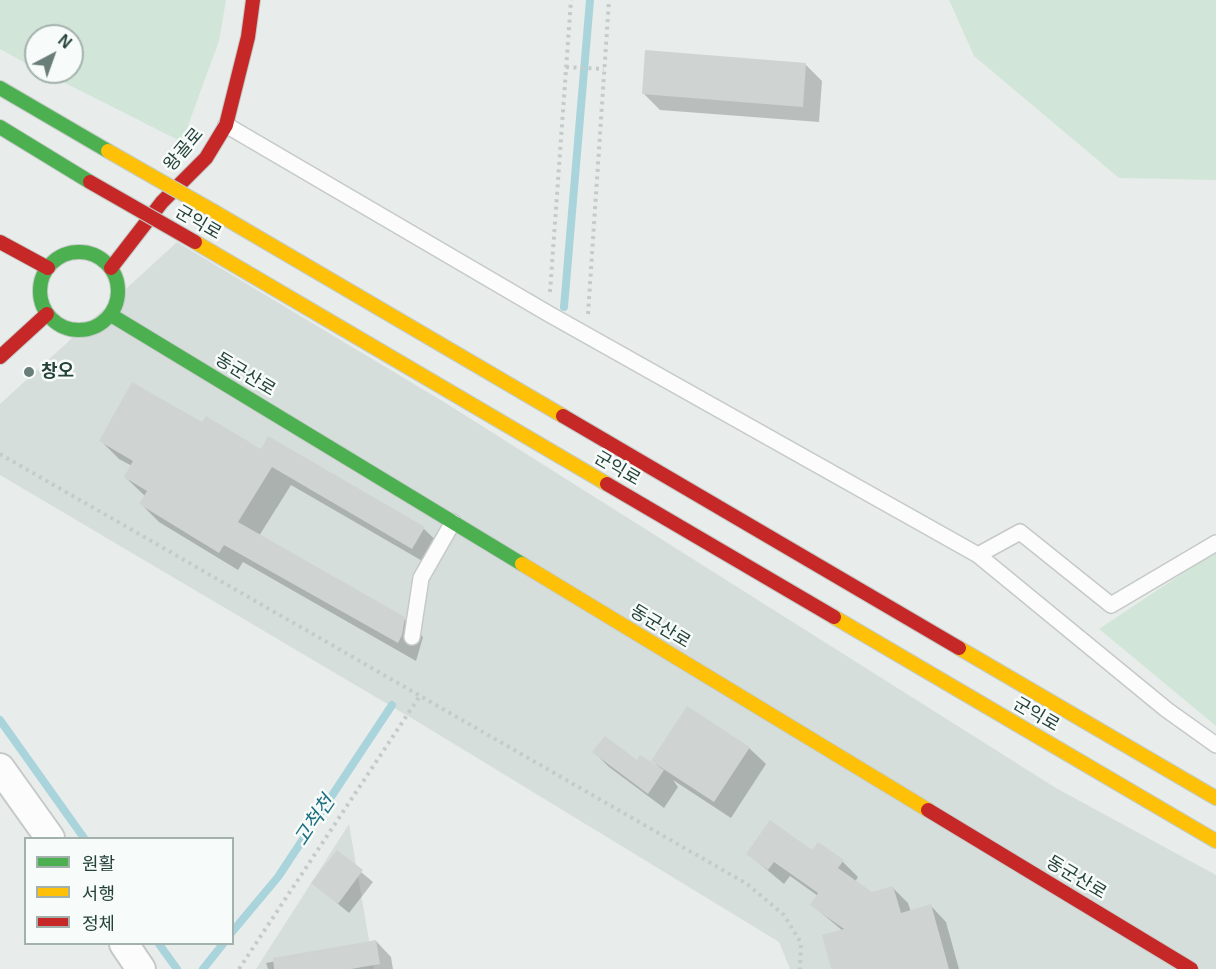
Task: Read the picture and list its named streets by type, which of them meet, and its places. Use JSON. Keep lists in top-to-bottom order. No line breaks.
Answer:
{"streets":{"main road":["왕골로","군익로","동군산로"]},"crossings":[["왕골로","동군산로"]],"water":["고척천"],"places":["창오"],"legend":["원활","서행","정체"],"north":"top right"}
